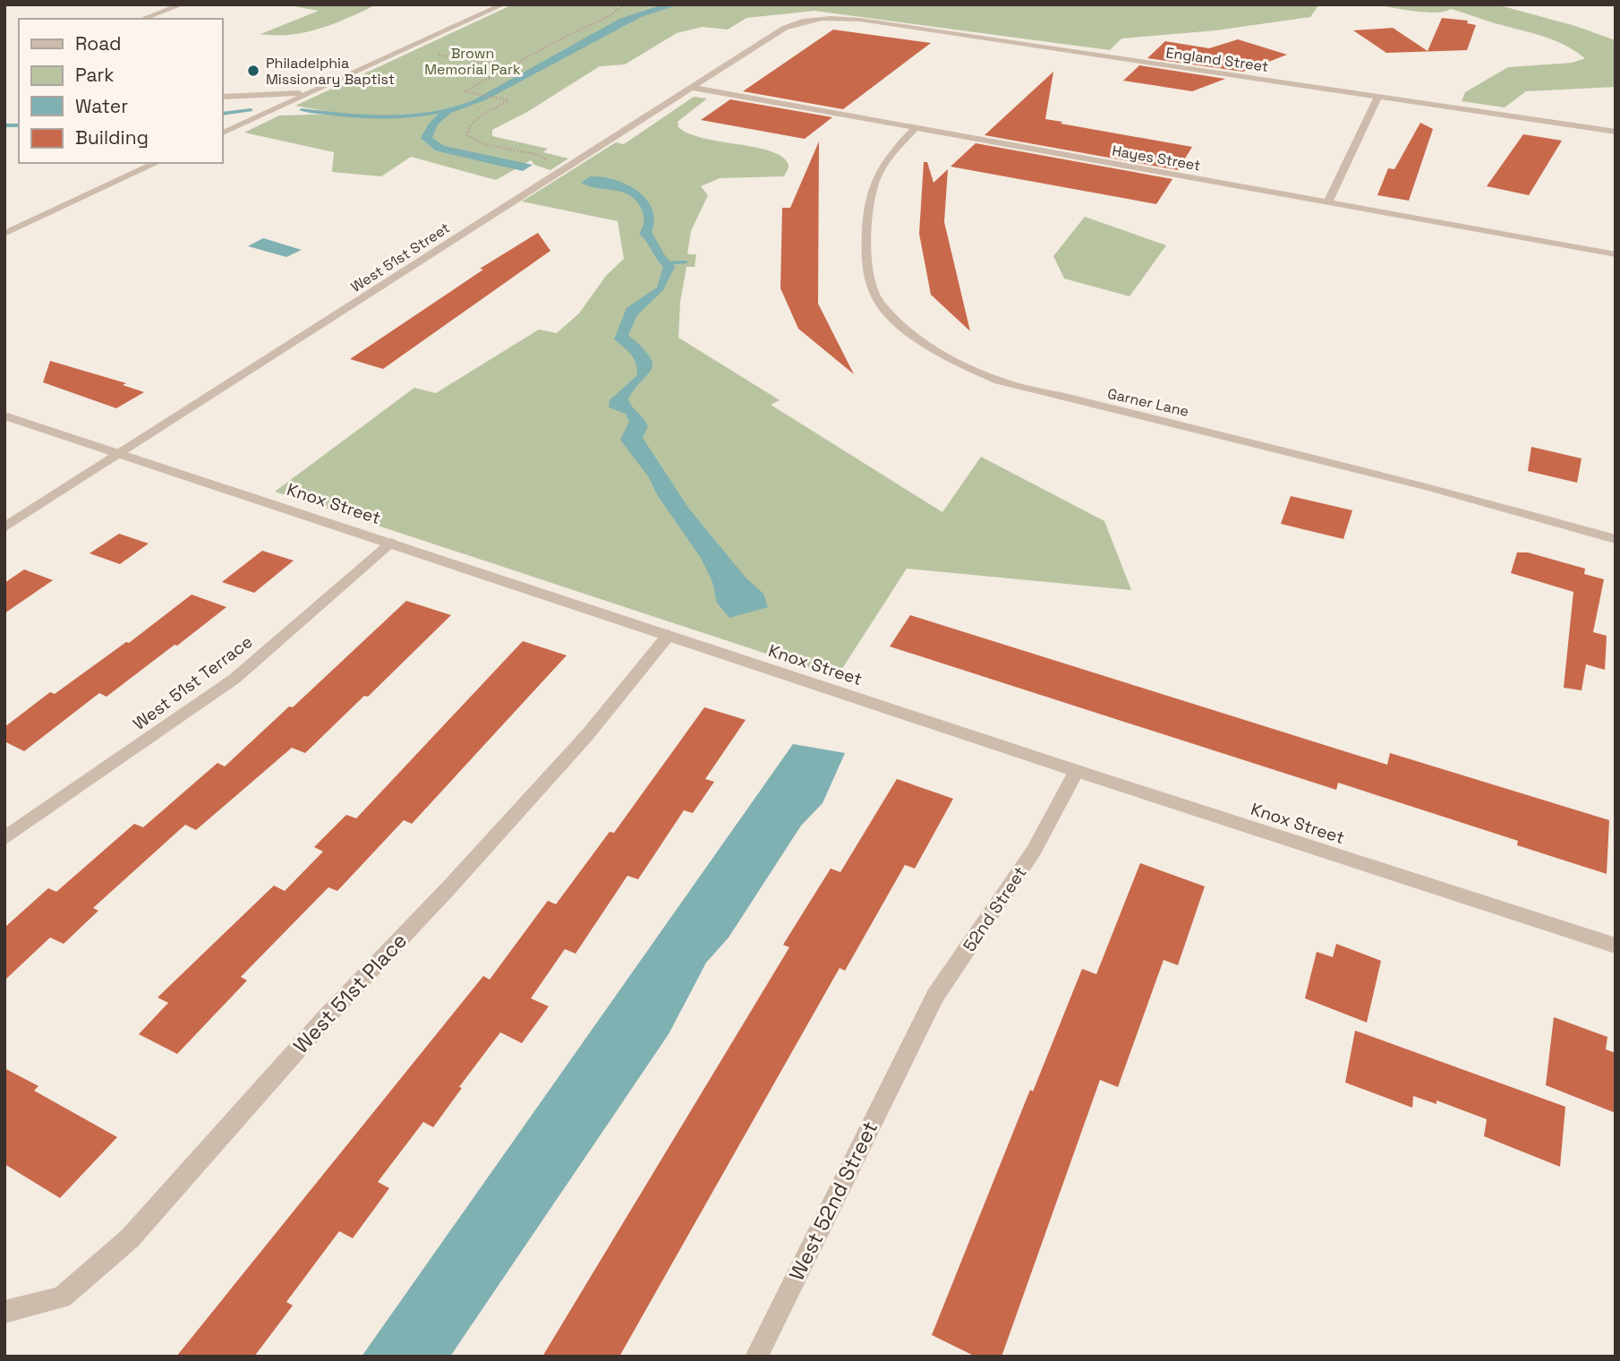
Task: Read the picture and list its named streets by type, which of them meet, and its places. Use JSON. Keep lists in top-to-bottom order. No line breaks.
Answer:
{"streets":{"street":["England Street","Hayes Street","West 51st Street","Garner Lane","Knox Street","West 51st Terrace","52nd Street","West 51st Place","West 52nd Street"]},"crossings":[["England Street","West 51st Street"],["Hayes Street","West 51st Street"],["Hayes Street","Garner Lane"],["West 51st Street","Knox Street"],["Knox Street","West 51st Terrace"],["Knox Street","52nd Street"],["Knox Street","West 51st Place"],["52nd Street","West 52nd Street"]],"parks":["Brown Memorial Park"],"places":["Philadelphia Missionary Baptist"],"legend":["Road","Park","Water","Building"]}
